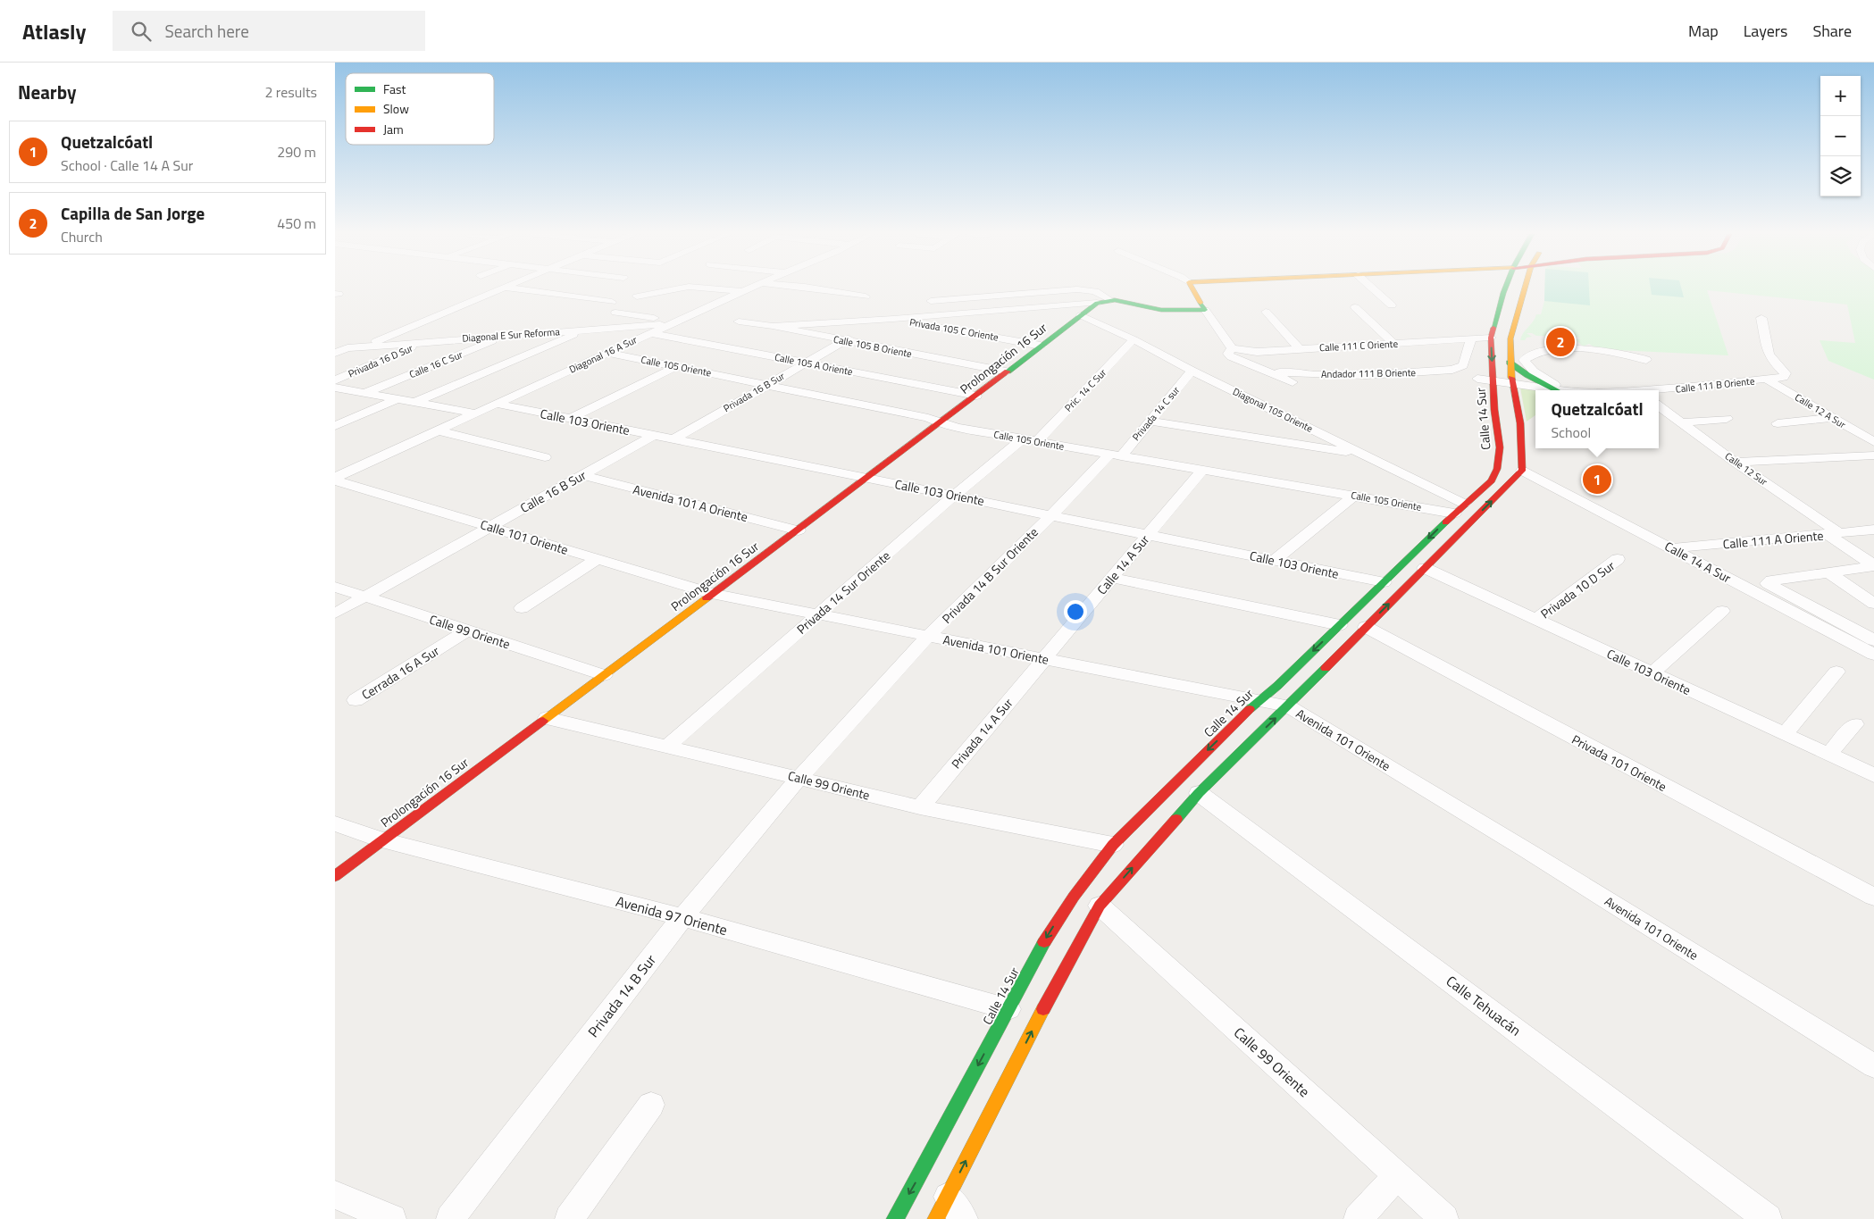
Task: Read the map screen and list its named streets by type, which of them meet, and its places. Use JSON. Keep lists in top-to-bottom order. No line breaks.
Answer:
{"streets":{"main road":["Prolongación 16 Sur","Calle 14 Sur"],"street":["Privada 105 C Oriente","Diagonal E Sur Reforma","Calle 111 C Oriente","Calle 105 B Oriente","Diagonal 16 A Sur","Privada 16 D Sur","Calle 16 C Sur","Calle 105 A Oriente","Calle 105 Oriente","Andador 111 B Oriente","Calle 111 B Oriente","Pric. 14 C Sur","Privada 16 B Sur","Diagonal 105 Oriente","Calle 12 A Sur","Privada 14 C sur","Calle 103 Oriente","Calle 12 Sur","Calle 16 B Sur","Avenida 101 A Oriente","Calle 101 Oriente","Calle 111 A Oriente","Calle 14 A Sur","Privada 14 B Sur Oriente","Privada 10 D Sur","Privada 14 Sur Oriente","Calle 99 Oriente","Avenida 101 Oriente","Cerrada 16 A Sur","Privada 14 A Sur","Privada 101 Oriente","Avenida 97 Oriente","Privada 14 B Sur","Calle Tehuacán"]},"crossings":[["Privada 105 C Oriente","Prolongación 16 Sur"],["Privada 105 C Oriente","Privada 16 B Sur"],["Diagonal E Sur Reforma","Diagonal 16 A Sur"],["Diagonal E Sur Reforma","Privada 16 D Sur"],["Diagonal E Sur Reforma","Calle 16 C Sur"],["Calle 111 C Oriente","Andador 111 B Oriente"],["Calle 111 C Oriente","Calle 14 Sur"],["Calle 105 B Oriente","Prolongación 16 Sur"],["Calle 105 B Oriente","Privada 16 B Sur"],["Diagonal 16 A Sur","Calle 105 A Oriente"],["Diagonal 16 A Sur","Calle 105 Oriente"],["Diagonal 16 A Sur","Calle 103 Oriente"],["Diagonal 16 A Sur","Calle 101 Oriente"],["Prolongación 16 Sur","Calle 105 A Oriente"],["Prolongación 16 Sur","Calle 105 Oriente"],["Prolongación 16 Sur","Diagonal 105 Oriente"],["Prolongación 16 Sur","Calle 103 Oriente"],["Prolongación 16 Sur","Avenida 101 A Oriente"],["Prolongación 16 Sur","Calle 101 Oriente"],["Prolongación 16 Sur","Calle 99 Oriente"],["Prolongación 16 Sur","Avenida 101 Oriente"],["Prolongación 16 Sur","Avenida 97 Oriente"],["Calle 105 A Oriente","Privada 16 B Sur"],["Calle 105 Oriente","Pric. 14 C Sur"],["Calle 105 Oriente","Privada 16 B Sur"],["Calle 105 Oriente","Privada 14 C sur"],["Calle 105 Oriente","Calle 14 Sur"],["Calle 105 Oriente","Calle 14 A Sur"],["Calle 105 Oriente","Privada 14 B Sur Oriente"],["Calle 105 Oriente","Privada 14 Sur Oriente"],["Calle 111 B Oriente","Calle 12 A Sur"],["Calle 111 B Oriente","Calle 14 Sur"],["Pric. 14 C Sur","Diagonal 105 Oriente"],["Pric. 14 C Sur","Privada 14 Sur Oriente"],["Privada 16 B Sur","Calle 103 Oriente"],["Diagonal 105 Oriente","Privada 14 C sur"],["Diagonal 105 Oriente","Calle 14 Sur"],["Privada 14 C sur","Privada 14 B Sur Oriente"],["Calle 14 Sur","Calle 103 Oriente"],["Calle 14 Sur","Calle 14 A Sur"],["Calle 14 Sur","Calle 99 Oriente"],["Calle 14 Sur","Avenida 101 Oriente"],["Calle 14 Sur","Avenida 97 Oriente"],["Calle 103 Oriente","Calle 16 B Sur"],["Calle 103 Oriente","Calle 14 A Sur"],["Calle 103 Oriente","Privada 14 B Sur Oriente"],["Calle 103 Oriente","Privada 10 D Sur"],["Calle 103 Oriente","Privada 14 Sur Oriente"],["Calle 12 Sur","Calle 111 A Oriente"],["Calle 16 B Sur","Avenida 101 A Oriente"],["Calle 16 B Sur","Calle 101 Oriente"],["Calle 16 B Sur","Calle 99 Oriente"],["Calle 101 Oriente","Avenida 101 Oriente"],["Calle 111 A Oriente","Calle 14 A Sur"],["Calle 14 A Sur","Avenida 101 Oriente"],["Calle 14 A Sur","Privada 14 A Sur"],["Privada 14 B Sur Oriente","Calle 99 Oriente"],["Privada 14 B Sur Oriente","Avenida 101 Oriente"],["Privada 14 B Sur Oriente","Privada 14 B Sur"],["Privada 14 Sur Oriente","Calle 99 Oriente"],["Privada 14 Sur Oriente","Avenida 101 Oriente"],["Calle 99 Oriente","Cerrada 16 A Sur"],["Calle 99 Oriente","Privada 14 A Sur"],["Calle 99 Oriente","Privada 14 B Sur"],["Avenida 101 Oriente","Privada 14 A Sur"],["Avenida 97 Oriente","Privada 14 B Sur"]],"legend":["Fast","Slow","Jam"],"page":{"header":"Atlasly","search":"Search here","nav":["Map","Layers","Share"],"heading":["Nearby","2 results"],"map_buttons":["+","−"],"list":[{"mark":"1","name":"Quetzalcóatl","note":"School · Calle 14 A Sur","value":"290 m"},{"mark":"2","name":"Capilla de San Jorge","note":"Church","value":"450 m"}],"pins":["2","1"],"popup":["Quetzalcóatl","School"]}}
